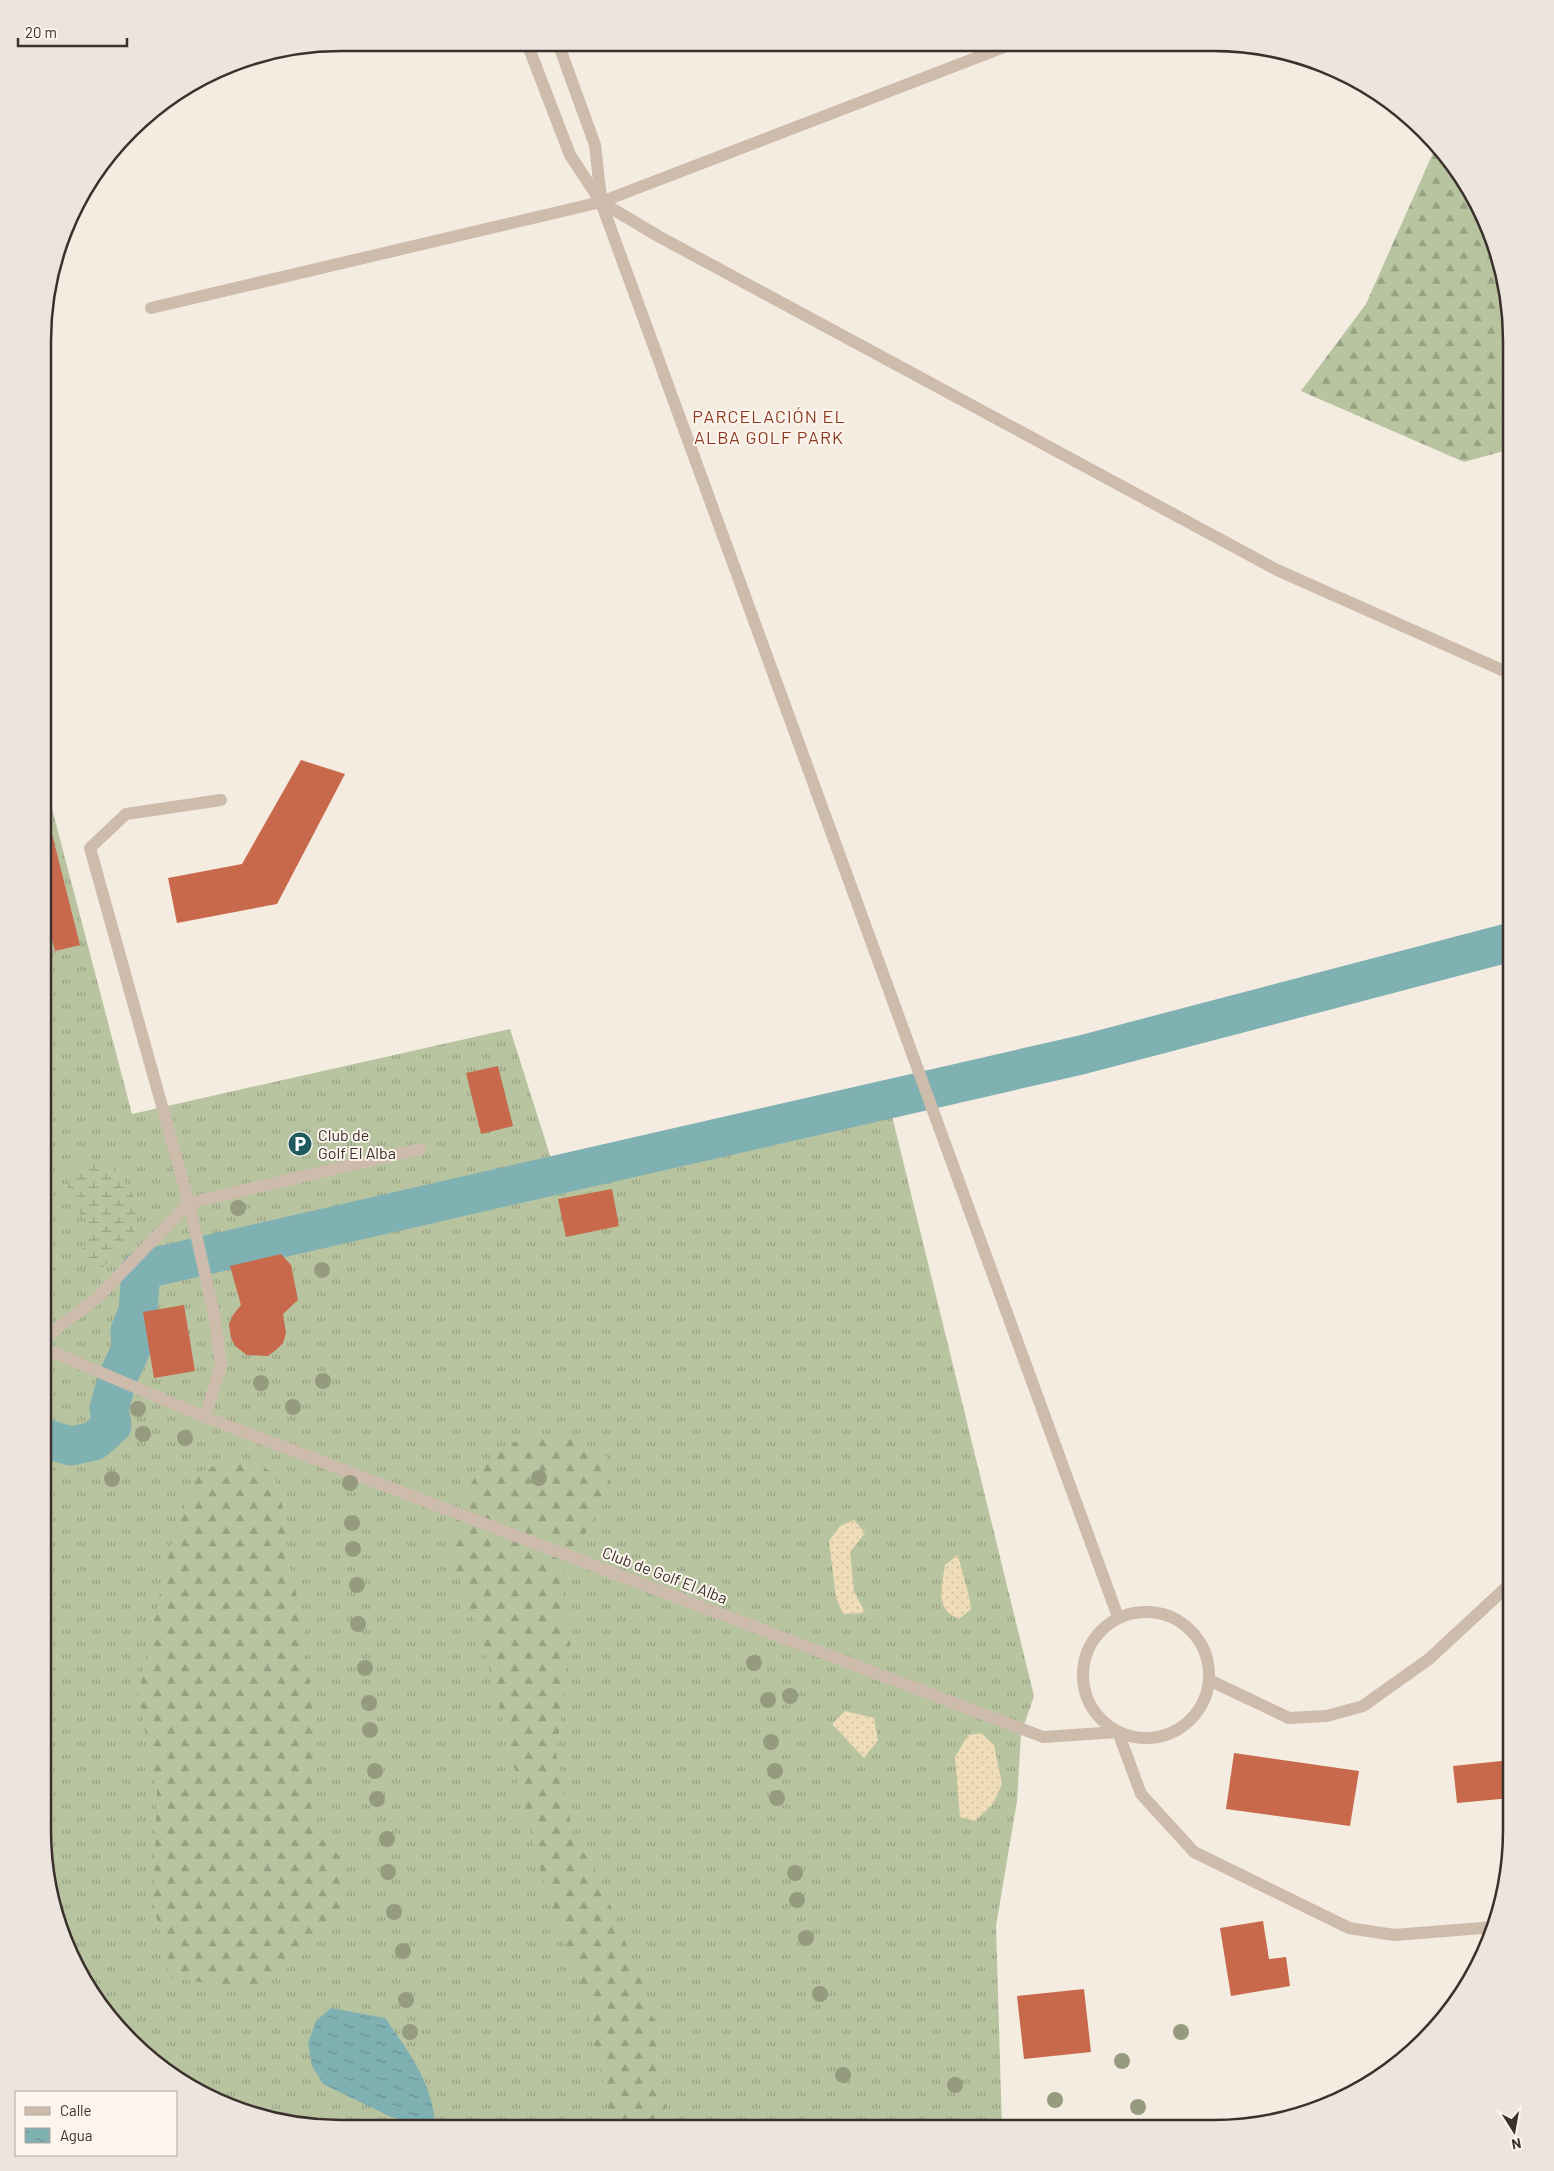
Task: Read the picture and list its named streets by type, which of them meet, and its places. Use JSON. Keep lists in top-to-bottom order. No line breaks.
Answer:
{"streets":{"street":["Club de Golf El Alba"]},"districts":["PARCELACIÓN EL ALBA GOLF PARK"],"places":{"parking":["Club de Golf El Alba"]},"legend":["Calle","Agua"],"scale_bar":"20 m","north":"bottom"}
